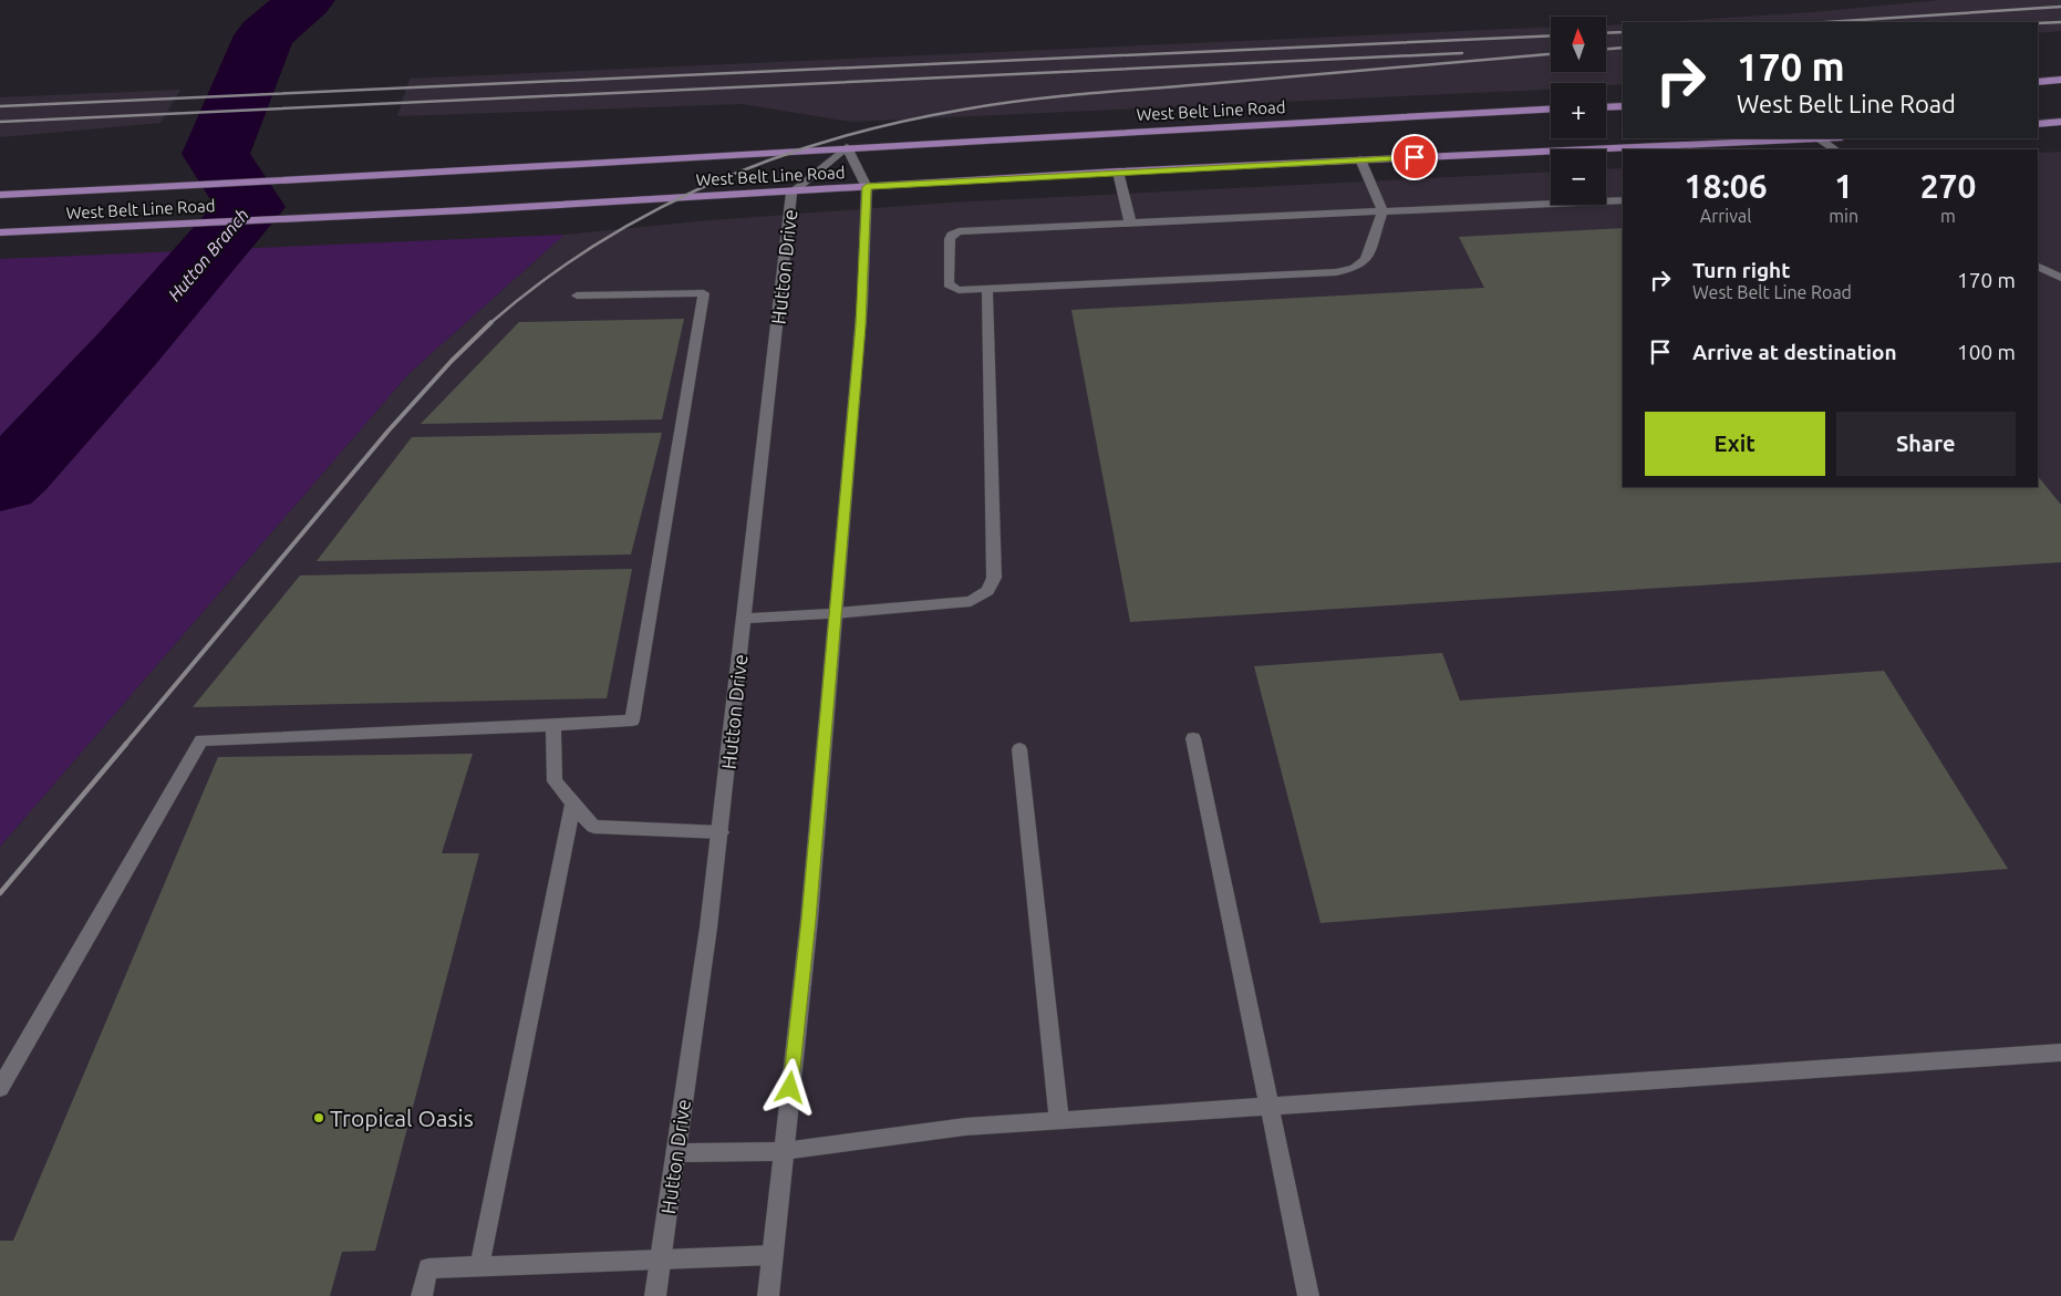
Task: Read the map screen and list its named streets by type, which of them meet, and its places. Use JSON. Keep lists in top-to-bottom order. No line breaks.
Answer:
{"streets":{"main road":["West Belt Line Road"],"street":["Hutton Drive"]},"crossings":[["West Belt Line Road","Hutton Drive"]],"water":["Hutton Branch"],"places":["Tropical Oasis"],"north":"top","page":{"map_buttons":["+","−"],"turn":["170 m","West Belt Line Road"],"eta":["18:06","Arrival","1","min","270","m"],"list":[{"name":"Turn right","note":"West Belt Line Road","value":"170 m"},{"name":"Arrive at destination","value":"100 m"}],"buttons":["Exit","Share"]}}
